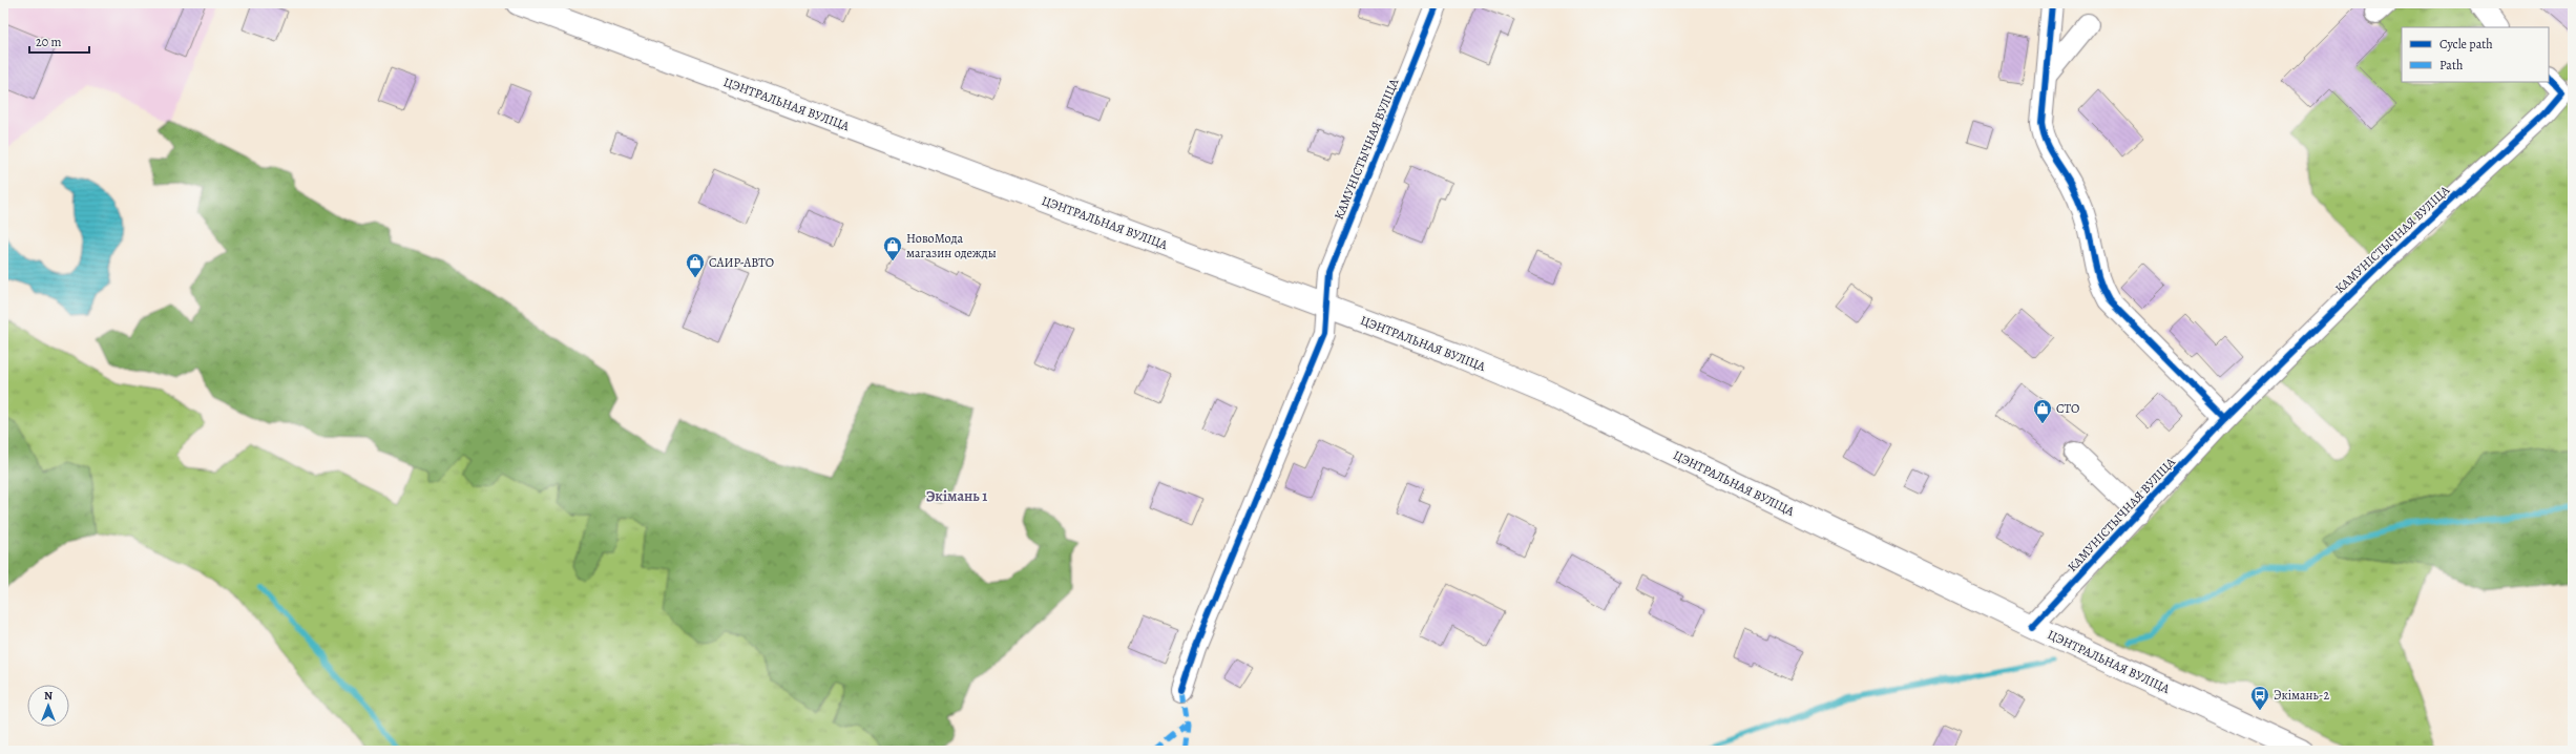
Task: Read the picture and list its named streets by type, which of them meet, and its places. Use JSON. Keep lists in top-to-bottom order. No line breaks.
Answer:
{"streets":{"main road":["ЦЭНТРАЛЬНАЯ ВУЛІЦА"],"street":["КАМУНІСТЫЧНАЯ ВУЛІЦА"]},"crossings":[["ЦЭНТРАЛЬНАЯ ВУЛІЦА","КАМУНІСТЫЧНАЯ ВУЛІЦА"]],"districts":["Экімань 1"],"places":{"shop":["НовоМода магазин одежды","САИР-АВТО","СТО"],"bus stop":["Экімань-2"]},"legend":["Cycle path","Path"],"scale_bar":"20 m","north":"top"}
